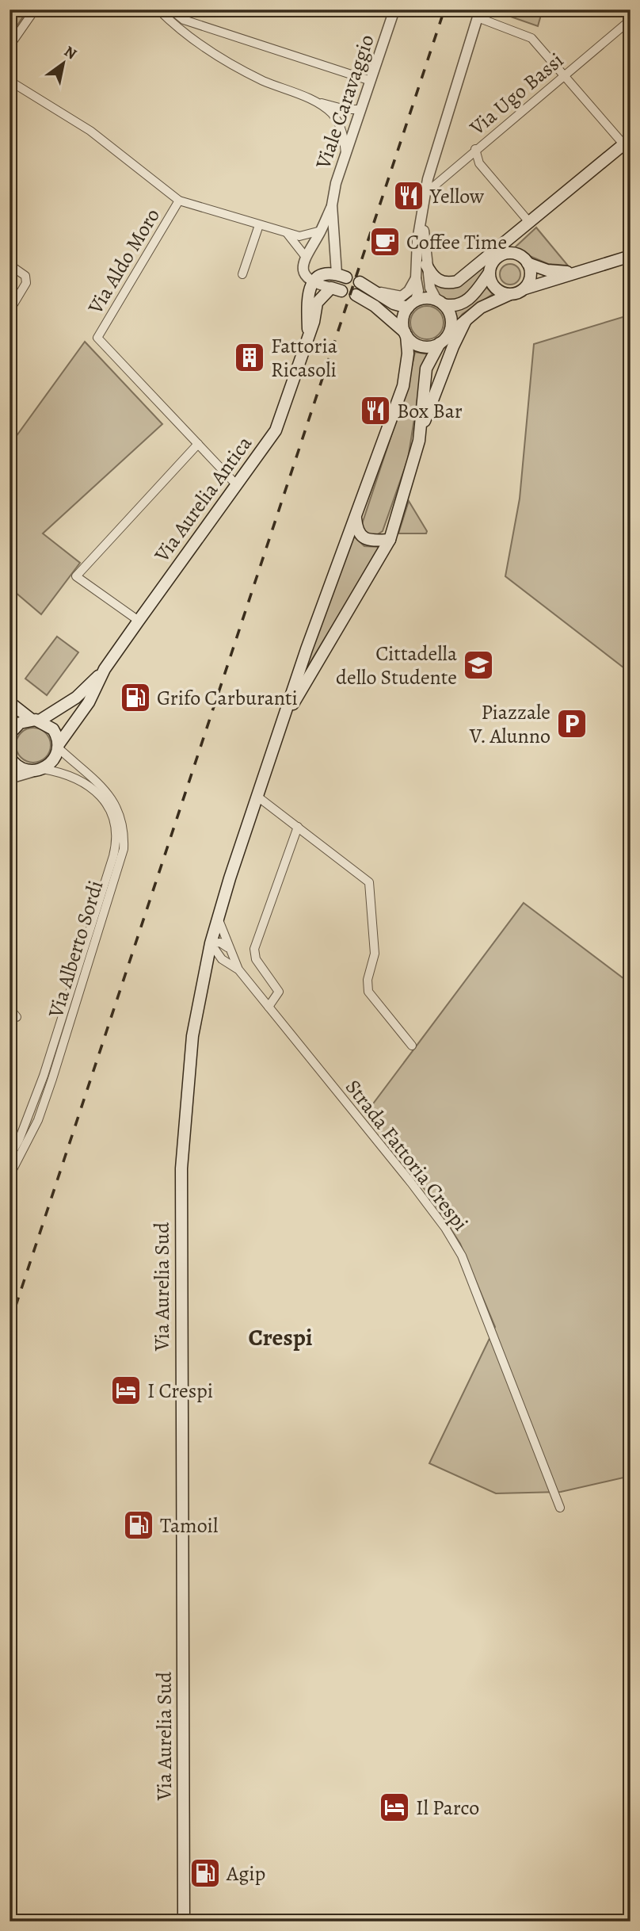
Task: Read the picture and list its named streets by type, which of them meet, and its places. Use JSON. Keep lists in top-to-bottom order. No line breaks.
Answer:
{"streets":{"main road":["Via Aurelia Antica","Via Aurelia Sud"],"street":["Via Ugo Bassi","Viale Caravaggio","Via Aldo Moro","Via Alberto Sordi","Strada Fattoria Crespi"]},"crossings":[["Via Aurelia Antica","Via Alberto Sordi"],["Strada Fattoria Crespi","Via Aurelia Sud"]],"districts":["Crespi"],"places":{"restaurant":["Yellow","Box Bar"],"cafe":["Coffee Time"],"building":["Fattoria Ricasoli"],"school or university":["Cittadella dello Studente"],"fuel station":["Grifo Carburanti","Tamoil","Agip"],"parking":["Piazzale V. Alunno"],"hotel":["I Crespi","Il Parco"]},"north":"top right"}
